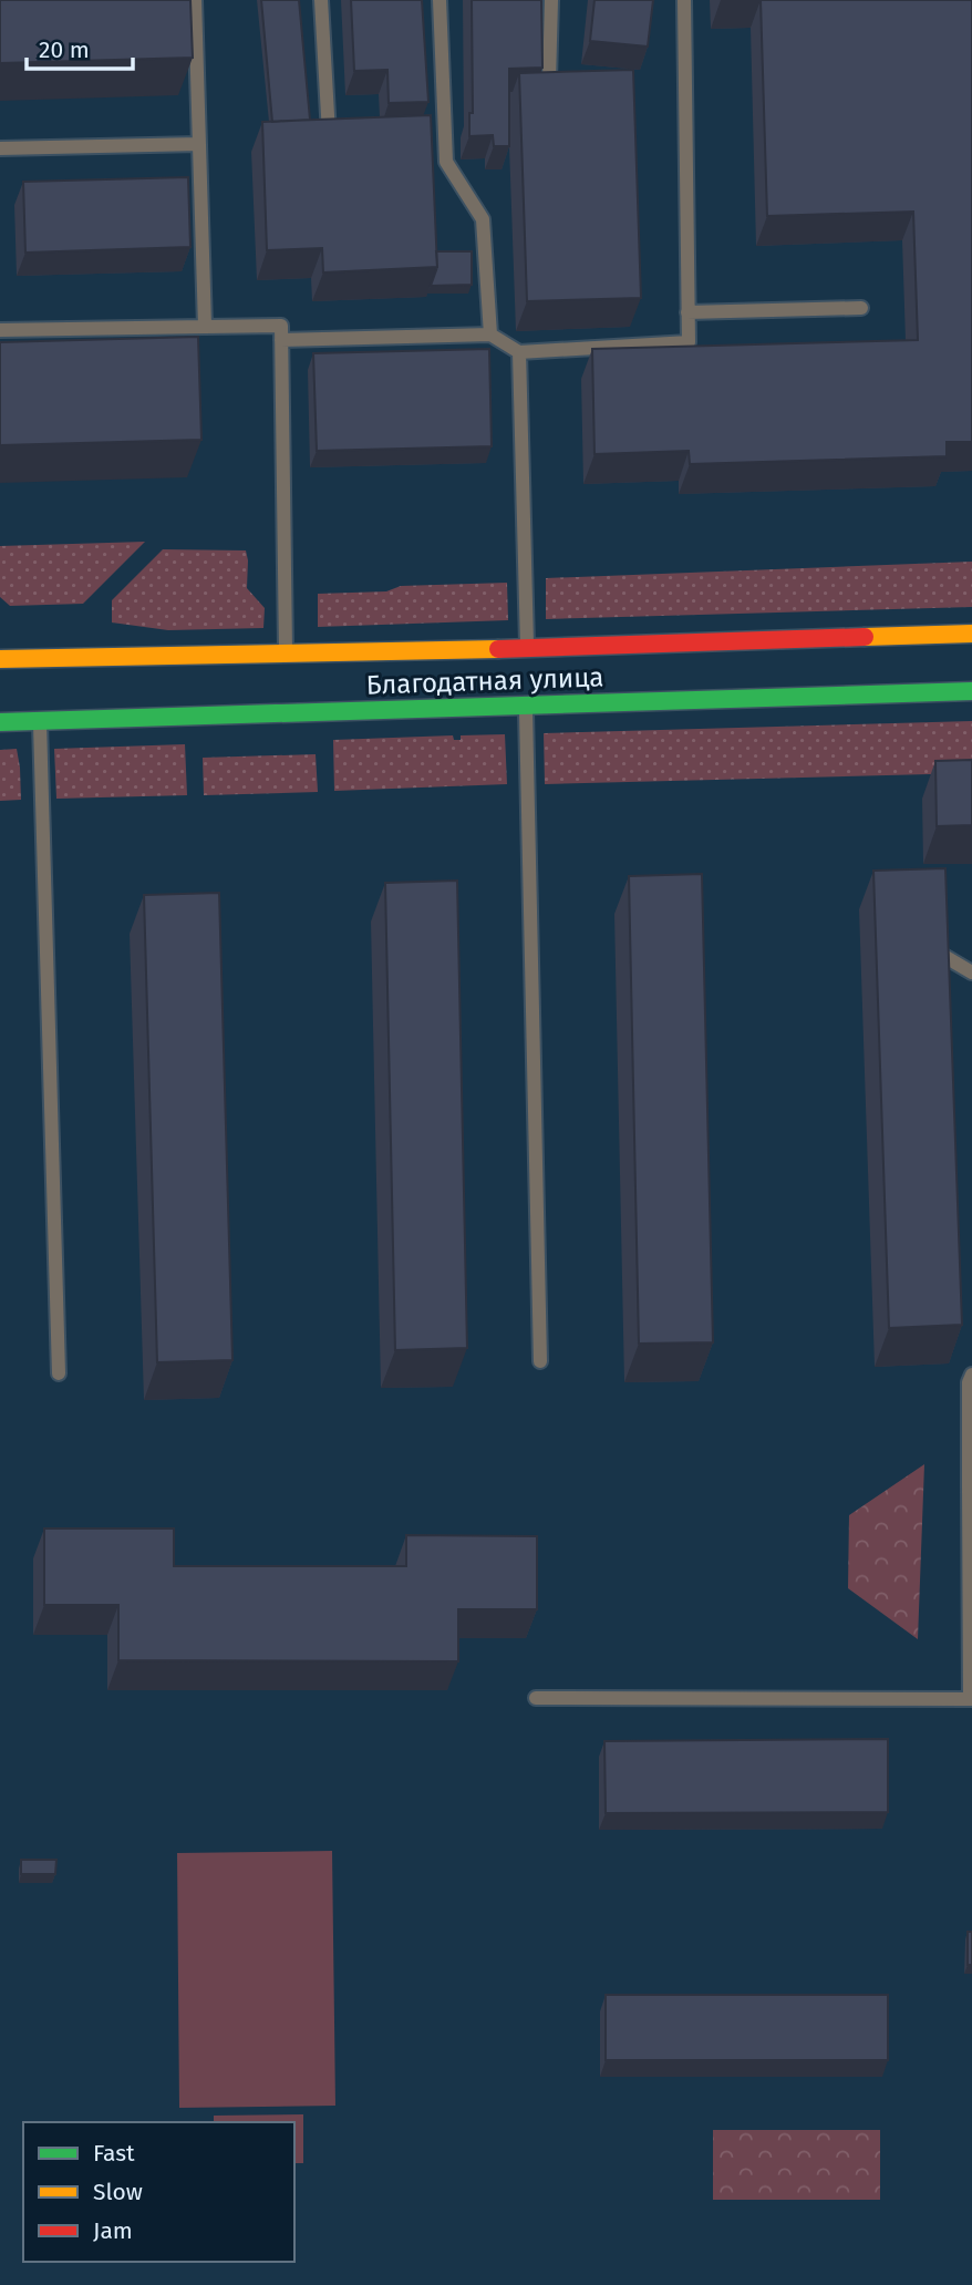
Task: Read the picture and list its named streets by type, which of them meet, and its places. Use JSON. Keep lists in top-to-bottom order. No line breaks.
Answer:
{"streets":{"main road":["Благодатная улица"]},"legend":["Fast","Slow","Jam"],"scale_bar":"20 m"}
